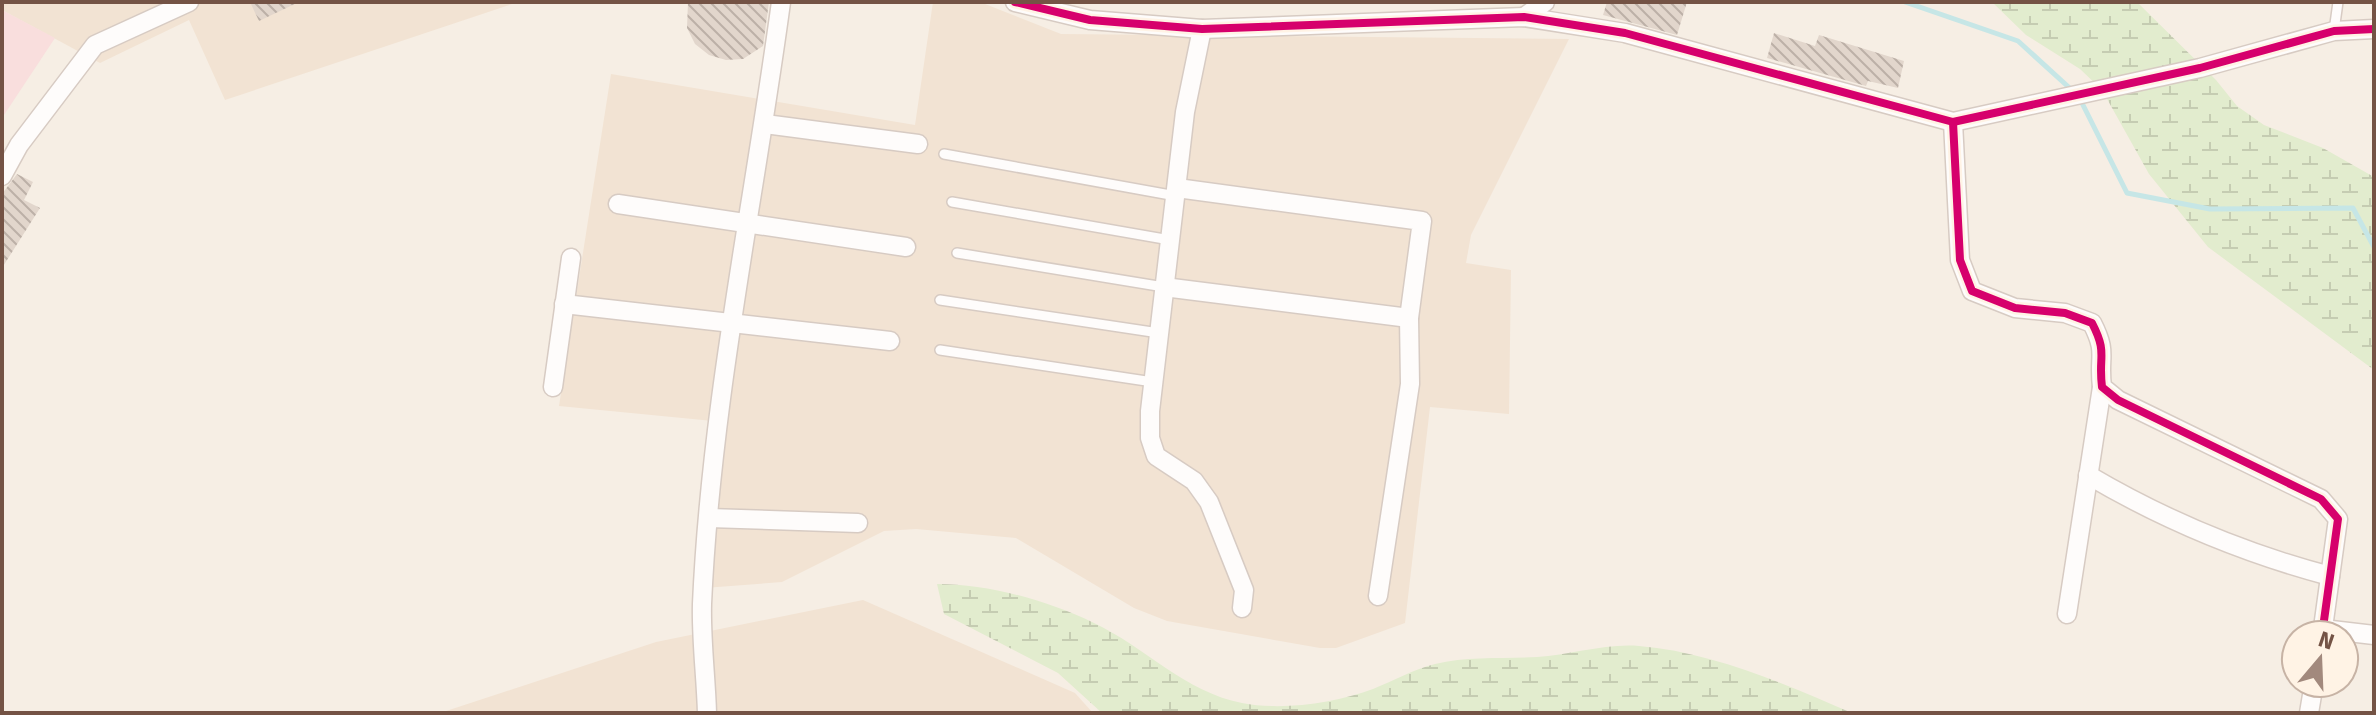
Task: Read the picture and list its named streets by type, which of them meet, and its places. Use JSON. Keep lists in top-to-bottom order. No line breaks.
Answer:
{"north":"top"}
